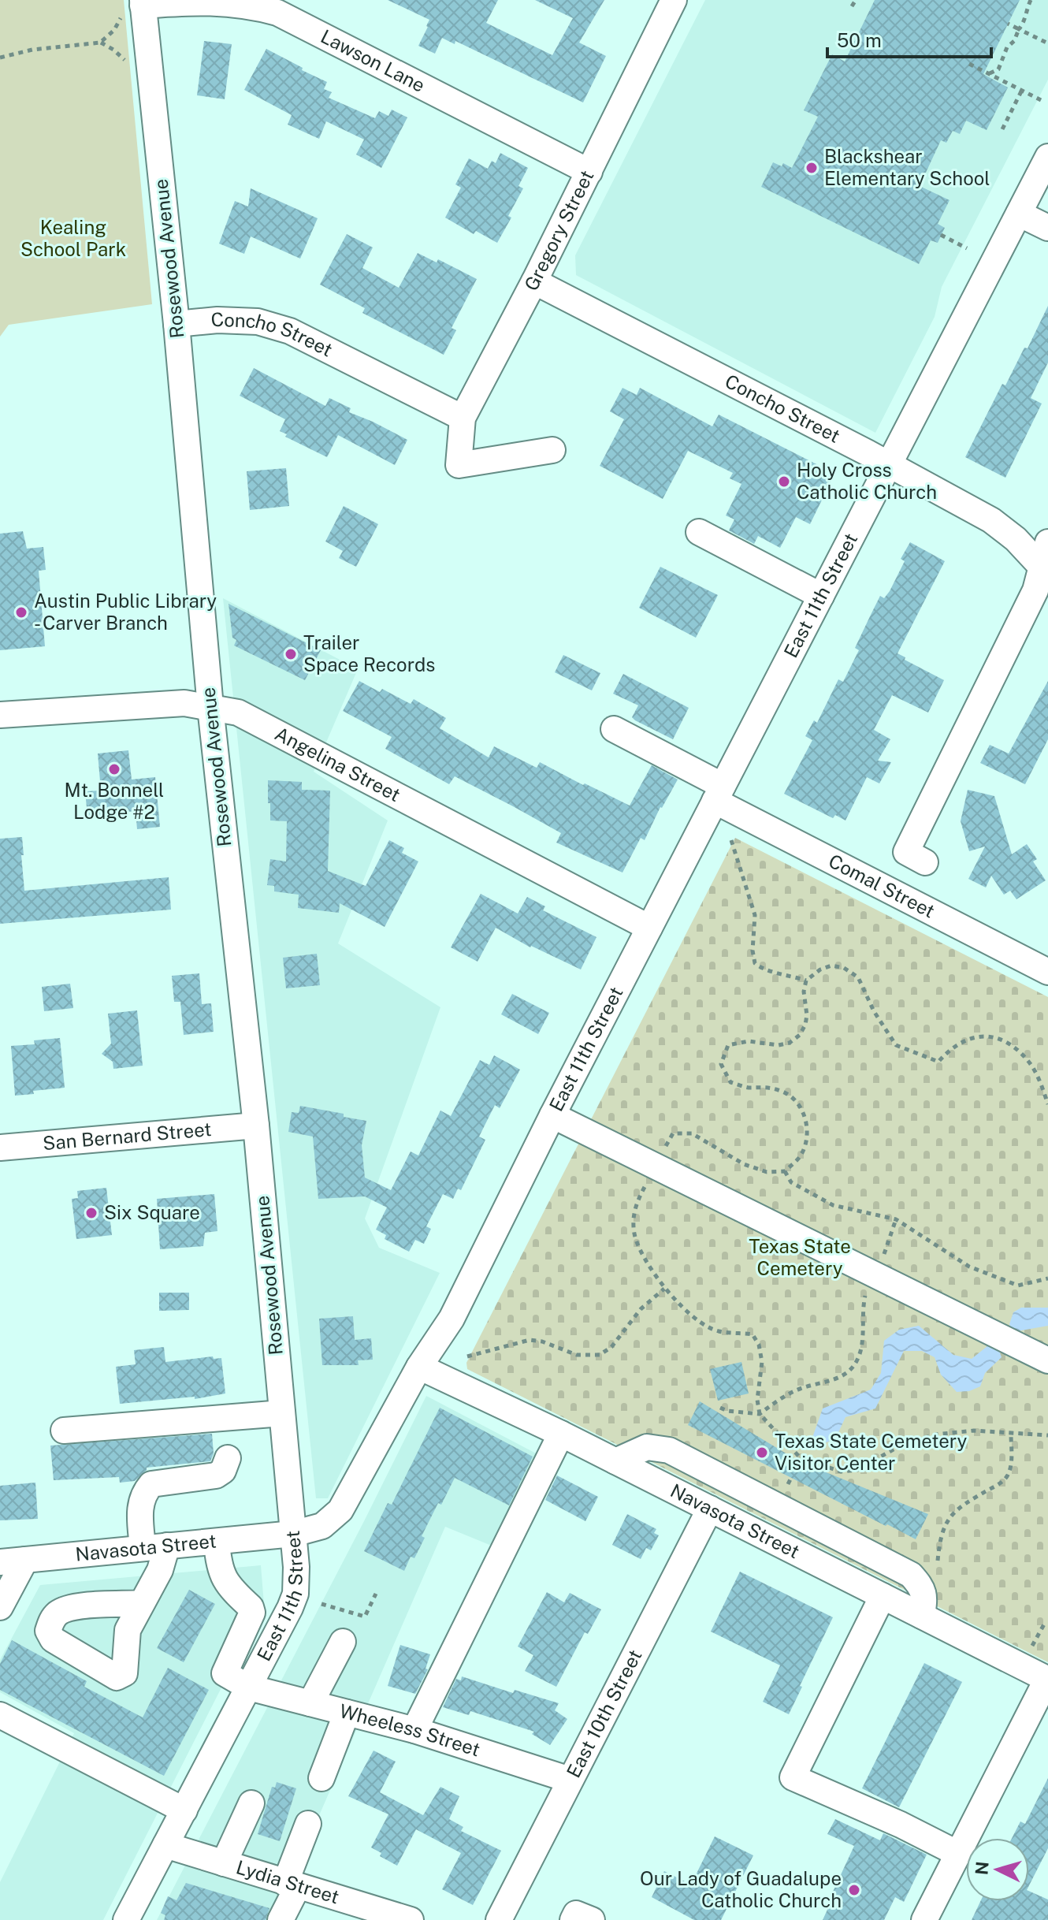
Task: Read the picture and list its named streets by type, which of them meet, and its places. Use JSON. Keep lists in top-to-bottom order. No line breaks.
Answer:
{"streets":{"street":["Lawson Lane","Gregory Street","Rosewood Avenue","Concho Street","East 11th Street","Angelina Street","Comal Street","San Bernard Street","Navasota Street","East 10th Street","Wheeless Street","Lydia Street"]},"crossings":[["Lawson Lane","Gregory Street"],["Lawson Lane","Rosewood Avenue"],["Gregory Street","Concho Street"],["Rosewood Avenue","Concho Street"],["Rosewood Avenue","East 11th Street"],["Rosewood Avenue","Angelina Street"],["Rosewood Avenue","San Bernard Street"],["Rosewood Avenue","Navasota Street"],["Concho Street","East 11th Street"],["East 11th Street","Angelina Street"],["East 11th Street","Comal Street"],["East 11th Street","Navasota Street"],["East 11th Street","Wheeless Street"],["East 11th Street","Lydia Street"],["Navasota Street","East 10th Street"],["East 10th Street","Wheeless Street"]],"parks":["Kealing School Park","Texas State Cemetery"],"places":["Blackshear Elementary School","Holy Cross Catholic Church","Austin Public Library - Carver Branch","Trailer Space Records","Mt. Bonnell Lodge #2","Six Square","Texas State Cemetery Visitor Center","Our Lady of Guadalupe Catholic Church"],"scale_bar":"50 m","north":"left"}
